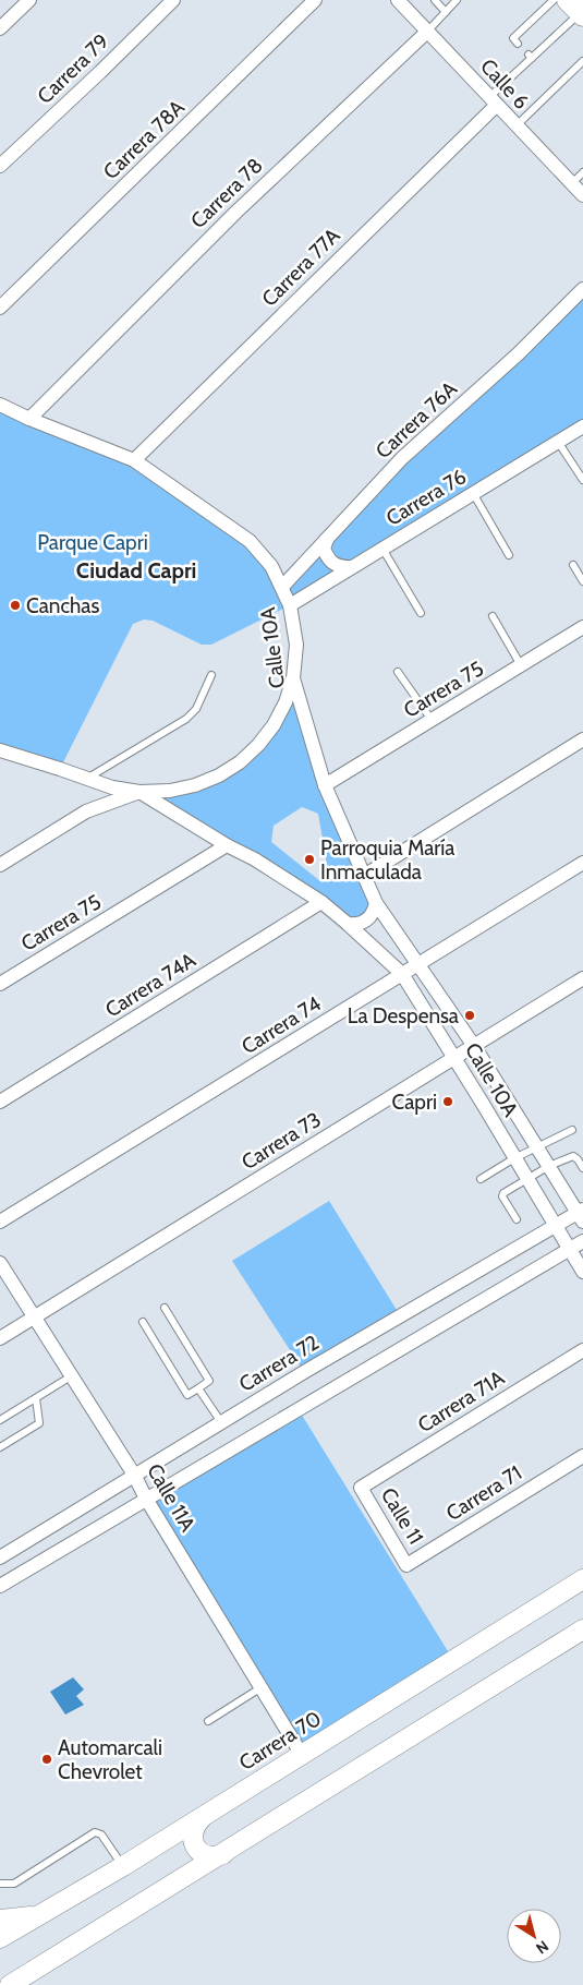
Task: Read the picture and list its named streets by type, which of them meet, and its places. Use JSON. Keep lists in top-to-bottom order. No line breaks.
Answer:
{"streets":{"street":["Carrera 79","Calle 6","Carrera 78A","Carrera 78","Carrera 77A","Carrera 76A","Carrera 76","Calle 10A","Carrera 75","Carrera 74A","Carrera 74","Carrera 73","Carrera 72","Carrera 71A","Carrera 71","Calle 11A","Calle 11","Carrera 70"]},"crossings":[["Calle 6","Carrera 78"],["Calle 6","Carrera 77A"],["Carrera 78","Calle 10A"],["Carrera 77A","Calle 10A"],["Carrera 76A","Calle 10A"],["Carrera 76","Calle 10A"],["Calle 10A","Carrera 75"],["Calle 10A","Carrera 74A"],["Calle 10A","Carrera 74"],["Calle 10A","Carrera 73"],["Calle 10A","Carrera 72"],["Carrera 73","Calle 11A"],["Carrera 72","Calle 11A"],["Carrera 71A","Calle 11"],["Carrera 71","Calle 11"],["Calle 11A","Carrera 70"]],"districts":["Ciudad Capri"],"parks":["Parque Capri"],"places":["Canchas","Parroquia María Inmaculada","La Despensa","Capri","Automarcali Chevrolet"],"north":"bottom right"}
